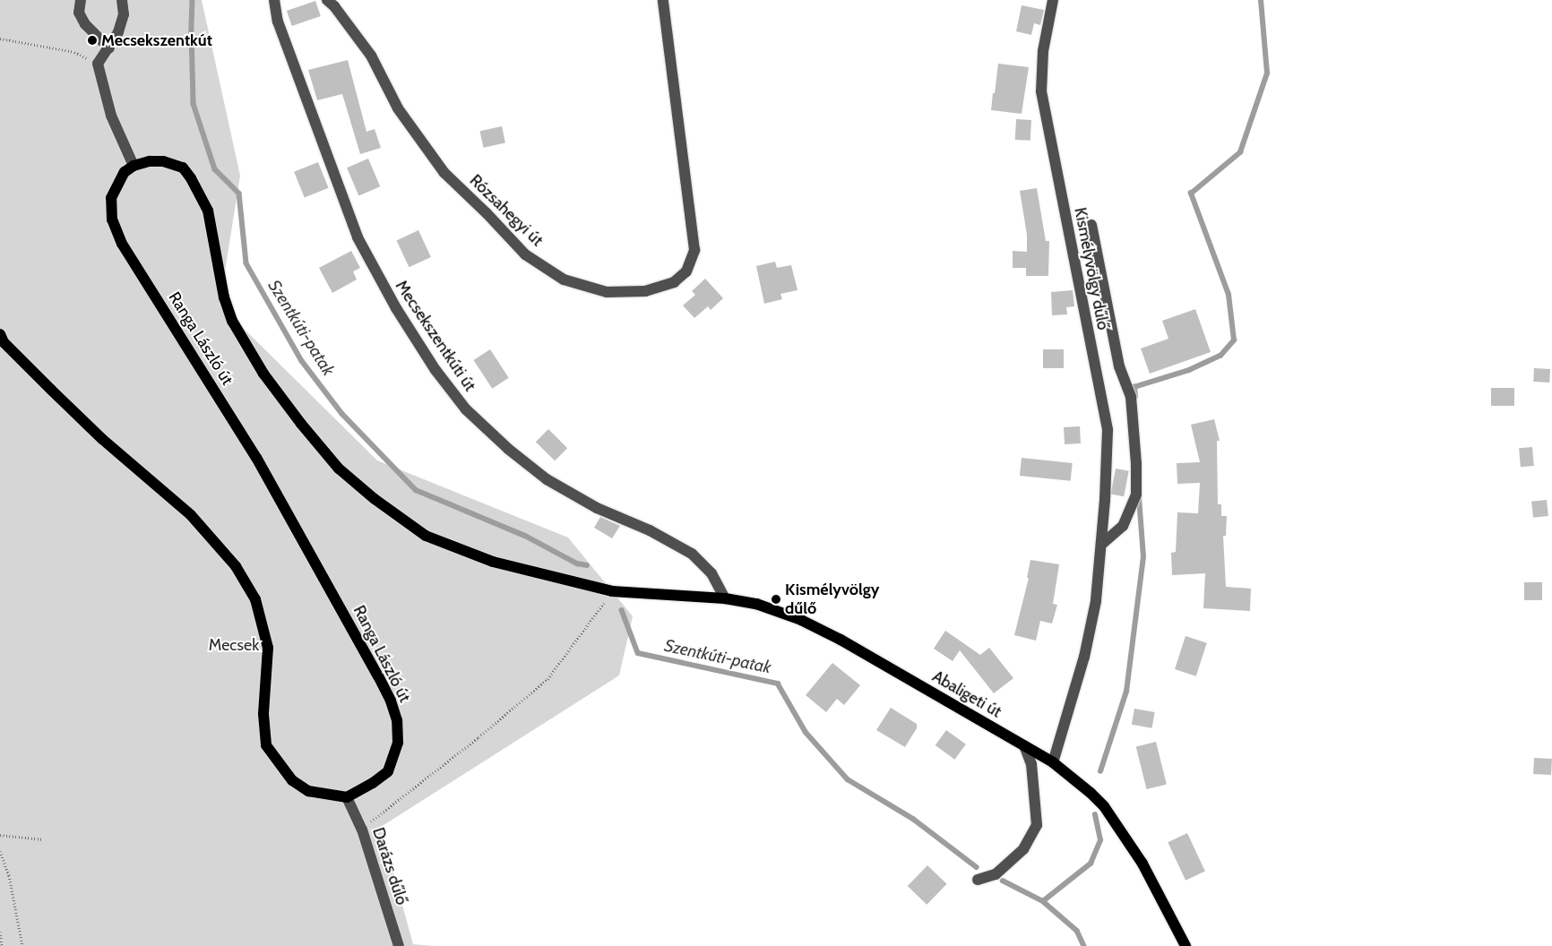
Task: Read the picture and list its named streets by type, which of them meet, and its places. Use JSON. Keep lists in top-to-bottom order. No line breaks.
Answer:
{"streets":{"main road":["Ranga László út","Abaligeti út"],"street":["Rózsahegyi út","Kismélyvölgy dűlő","Mecsekszentkúti út","Darázs dűlő"]},"crossings":[["Kismélyvölgy dűlő","Abaligeti út"],["Mecsekszentkúti út","Abaligeti út"],["Ranga László út","Abaligeti út"],["Ranga László út","Darázs dűlő"]],"water":["Szentkúti-patak"],"parks":["Mecsek"],"places":["Mecsekszentkút","Kismélyvölgy dűlő"]}
